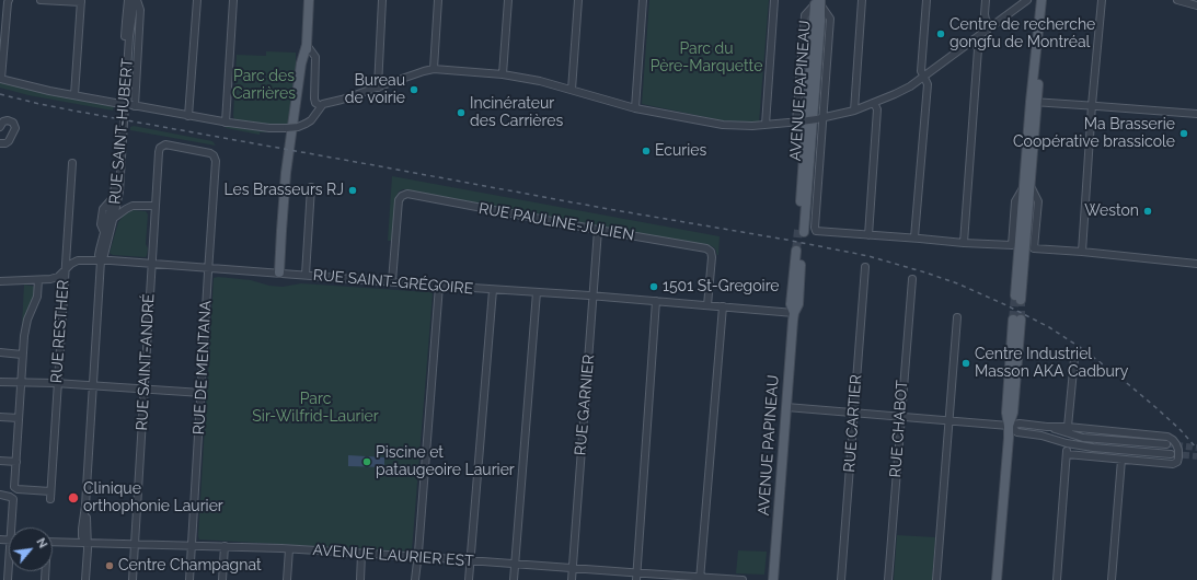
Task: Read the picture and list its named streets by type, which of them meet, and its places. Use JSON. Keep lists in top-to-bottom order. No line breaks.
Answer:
{"streets":{"main road":["AVENUE PAPINEAU"],"street":["RUE SAINT-HUBERT","RUE PAULINE-JULIEN","RUE SAINT-GRÉGOIRE","RUE RESTHER","RUE SAINT-ANDRÉ","RUE DE MENTANA","RUE GARNIER","RUE CARTIER","RUE CHABOT","AVENUE LAURIER EST"]},"crossings":[["AVENUE PAPINEAU","RUE SAINT-GRÉGOIRE"],["RUE SAINT-HUBERT","RUE SAINT-GRÉGOIRE"],["RUE SAINT-HUBERT","AVENUE LAURIER EST"],["RUE PAULINE-JULIEN","RUE SAINT-GRÉGOIRE"],["RUE PAULINE-JULIEN","RUE GARNIER"],["RUE SAINT-GRÉGOIRE","RUE RESTHER"],["RUE SAINT-GRÉGOIRE","RUE SAINT-ANDRÉ"],["RUE SAINT-GRÉGOIRE","RUE DE MENTANA"],["RUE SAINT-GRÉGOIRE","RUE GARNIER"],["RUE SAINT-ANDRÉ","RUE DE MENTANA"],["RUE SAINT-ANDRÉ","AVENUE LAURIER EST"],["RUE DE MENTANA","AVENUE LAURIER EST"],["RUE GARNIER","AVENUE LAURIER EST"]],"parks":["Parc du Père-Marquette","Parc des Carrières","Parc Sir-Wilfrid-Laurier"],"places":["Centre de recherche gongfu de Montréal","Bureau de voirie","Incinérateur des Carrières","Ma Brasserie Coopérative brassicole","Ecuries","Les Brasseurs RJ","Weston","1501 St-Gregoire","Centre Industriel Masson AKA Cadbury","Piscine et pataugeoire Laurier","Clinique orthophonie Laurier","Centre Champagnat"],"north":"top right"}
